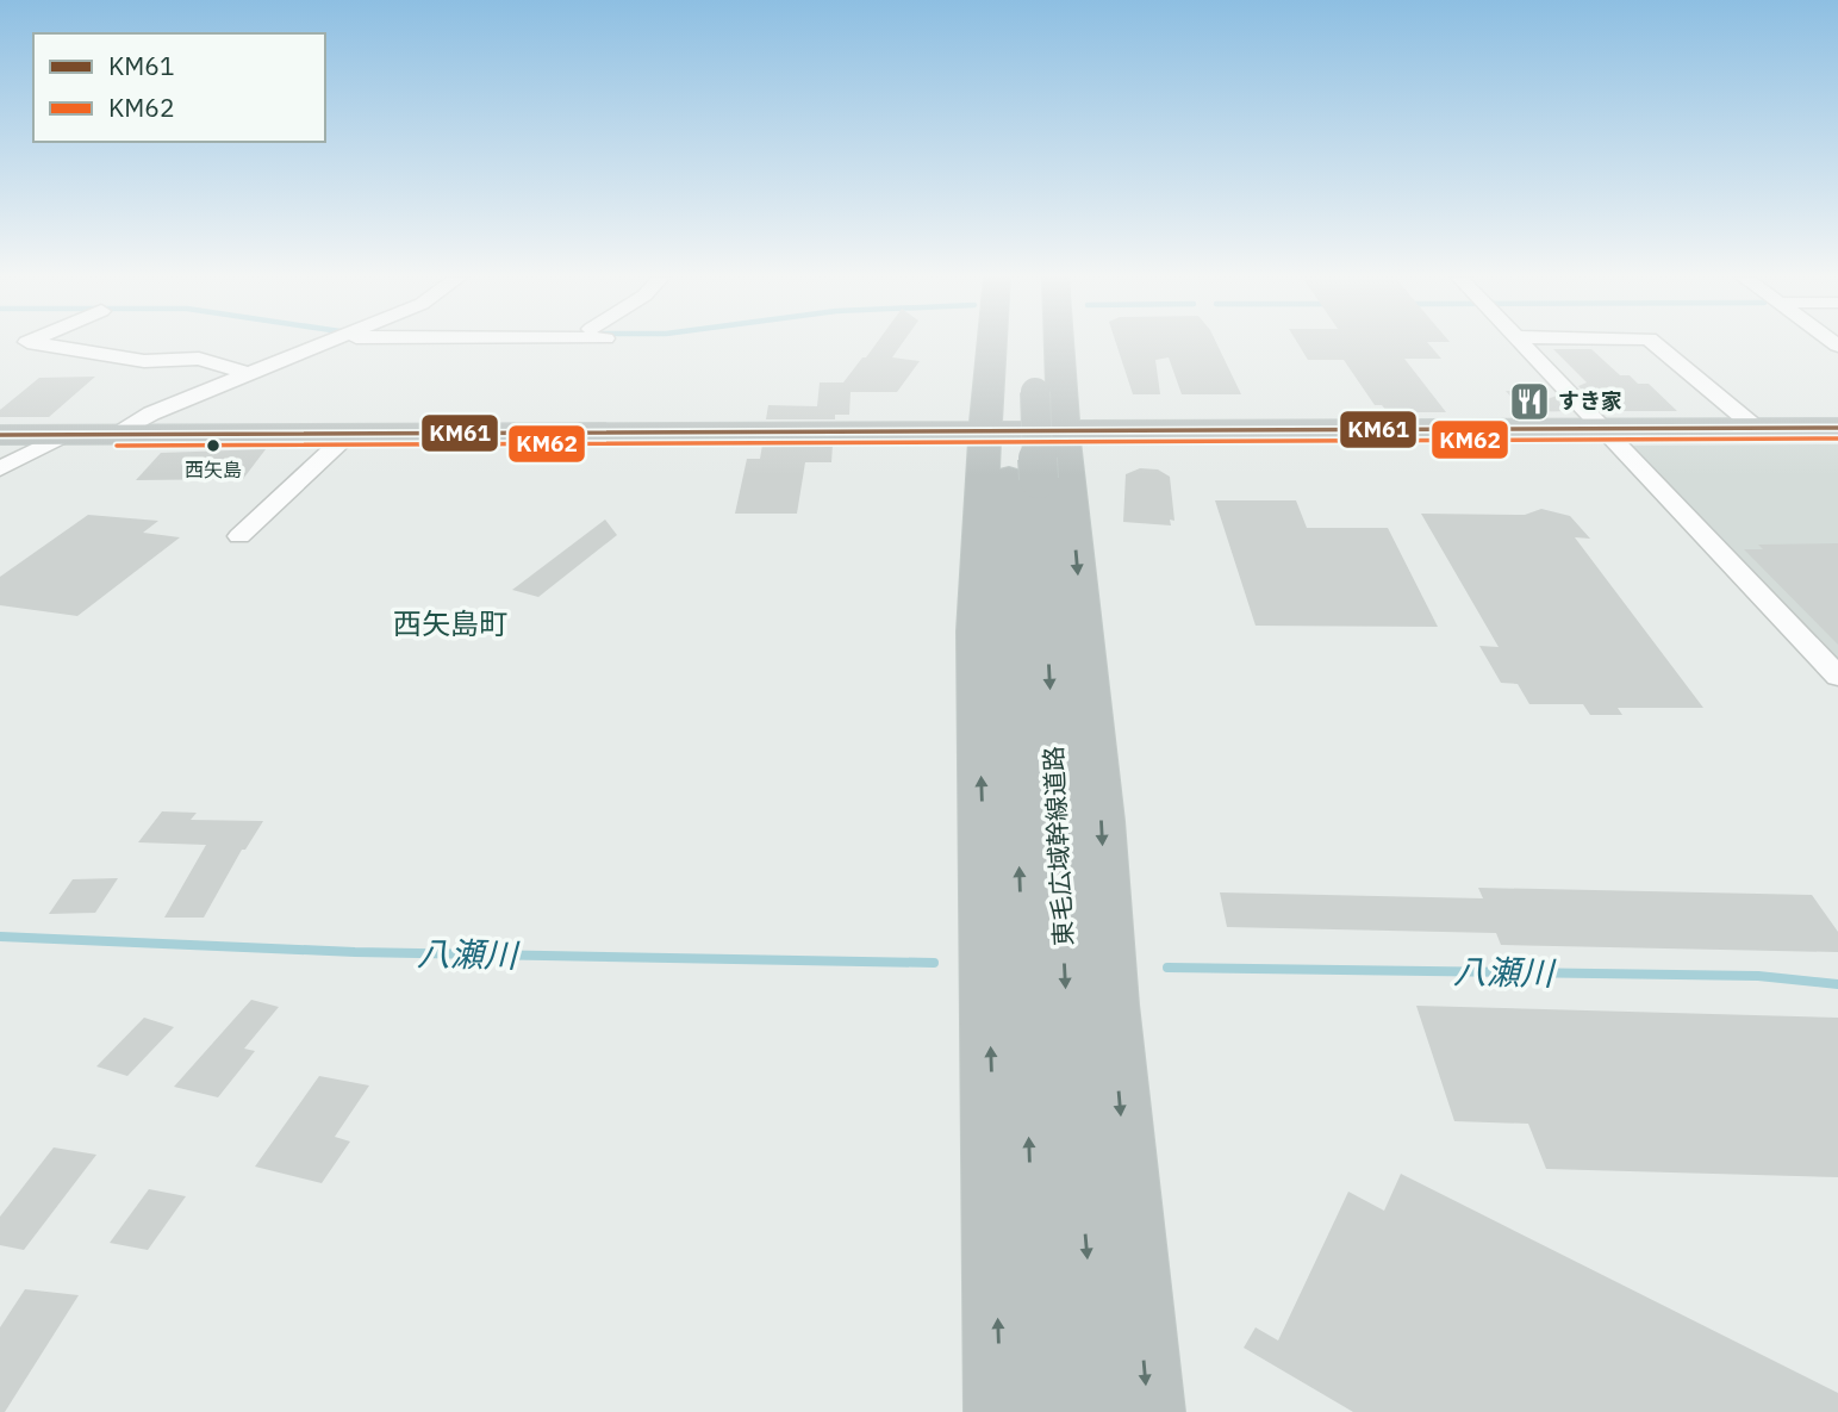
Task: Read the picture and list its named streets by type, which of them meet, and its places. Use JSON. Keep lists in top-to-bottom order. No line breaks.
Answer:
{"streets":{"highway":["東毛広域幹線道路"]},"districts":["西矢島町"],"water":["八瀬川"],"places":{"restaurant":["すき家"],"other":["西矢島"]},"lines":["transit line KM61","transit line KM62"],"legend":["KM61","KM62"]}
